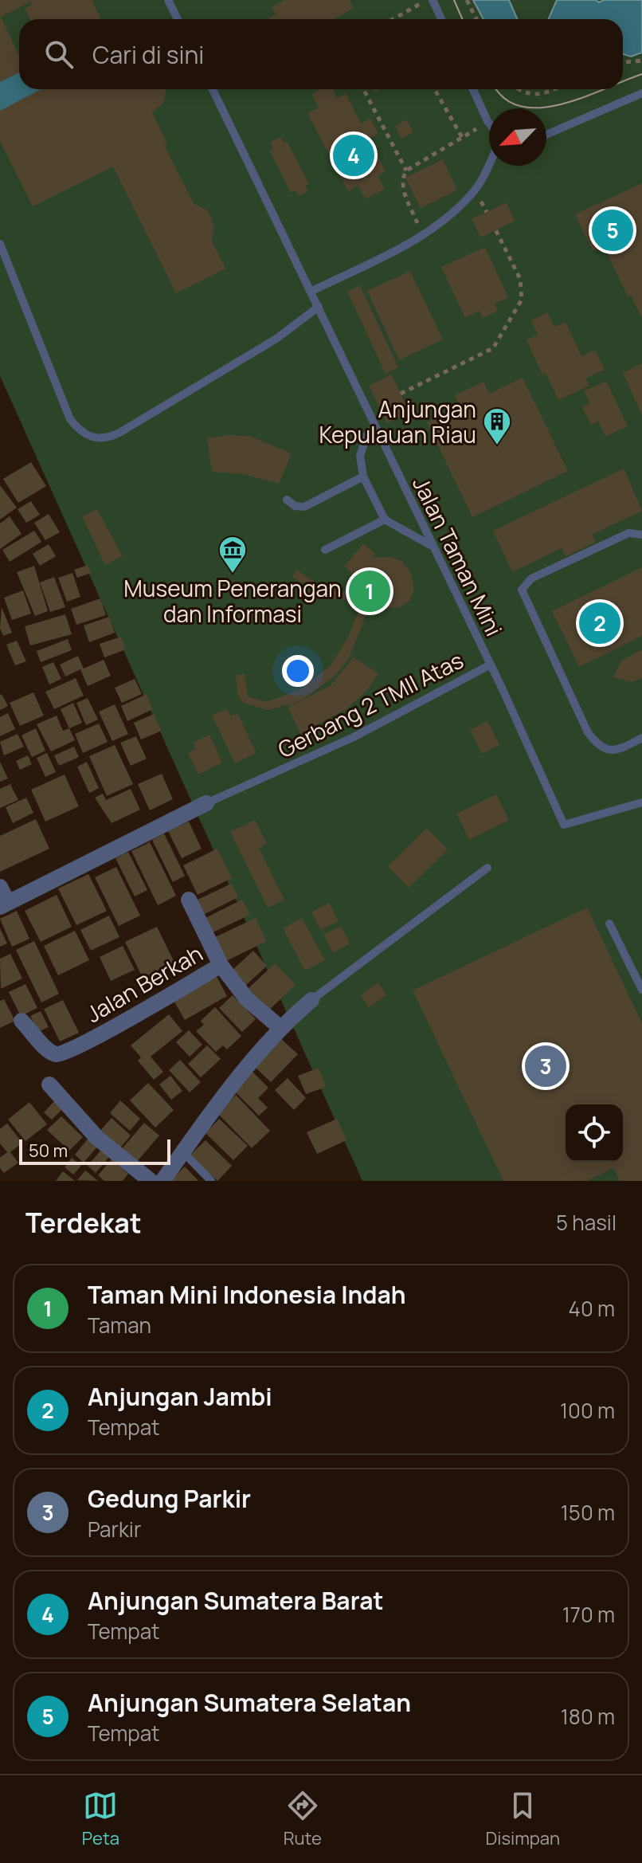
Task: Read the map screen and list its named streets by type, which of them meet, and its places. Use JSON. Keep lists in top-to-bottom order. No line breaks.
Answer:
{"streets":{"street":["Jalan Berkah"],"lane":["Jalan Taman Mini","Gerbang 2 TMII Atas"]},"crossings":[["Jalan Taman Mini","Gerbang 2 TMII Atas"]],"places":{"building":["Anjungan Kepulauan Riau"],"museum":["Museum Penerangan dan Informasi"]},"scale_bar":"50 m","north":"bottom left","page":{"search":"Cari di sini","pins":["4","5","1","2","3"],"scale":"50 m","heading":["Terdekat","5 hasil"],"list":[{"mark":"1","name":"Taman Mini Indonesia Indah","note":"Taman","value":"40 m"},{"mark":"2","name":"Anjungan Jambi","note":"Tempat","value":"100 m"},{"mark":"3","name":"Gedung Parkir","note":"Parkir","value":"150 m"},{"mark":"4","name":"Anjungan Sumatera Barat","note":"Tempat","value":"170 m"},{"mark":"5","name":"Anjungan Sumatera Selatan","note":"Tempat","value":"180 m"}],"nav":["Peta","Rute","Disimpan"]}}
